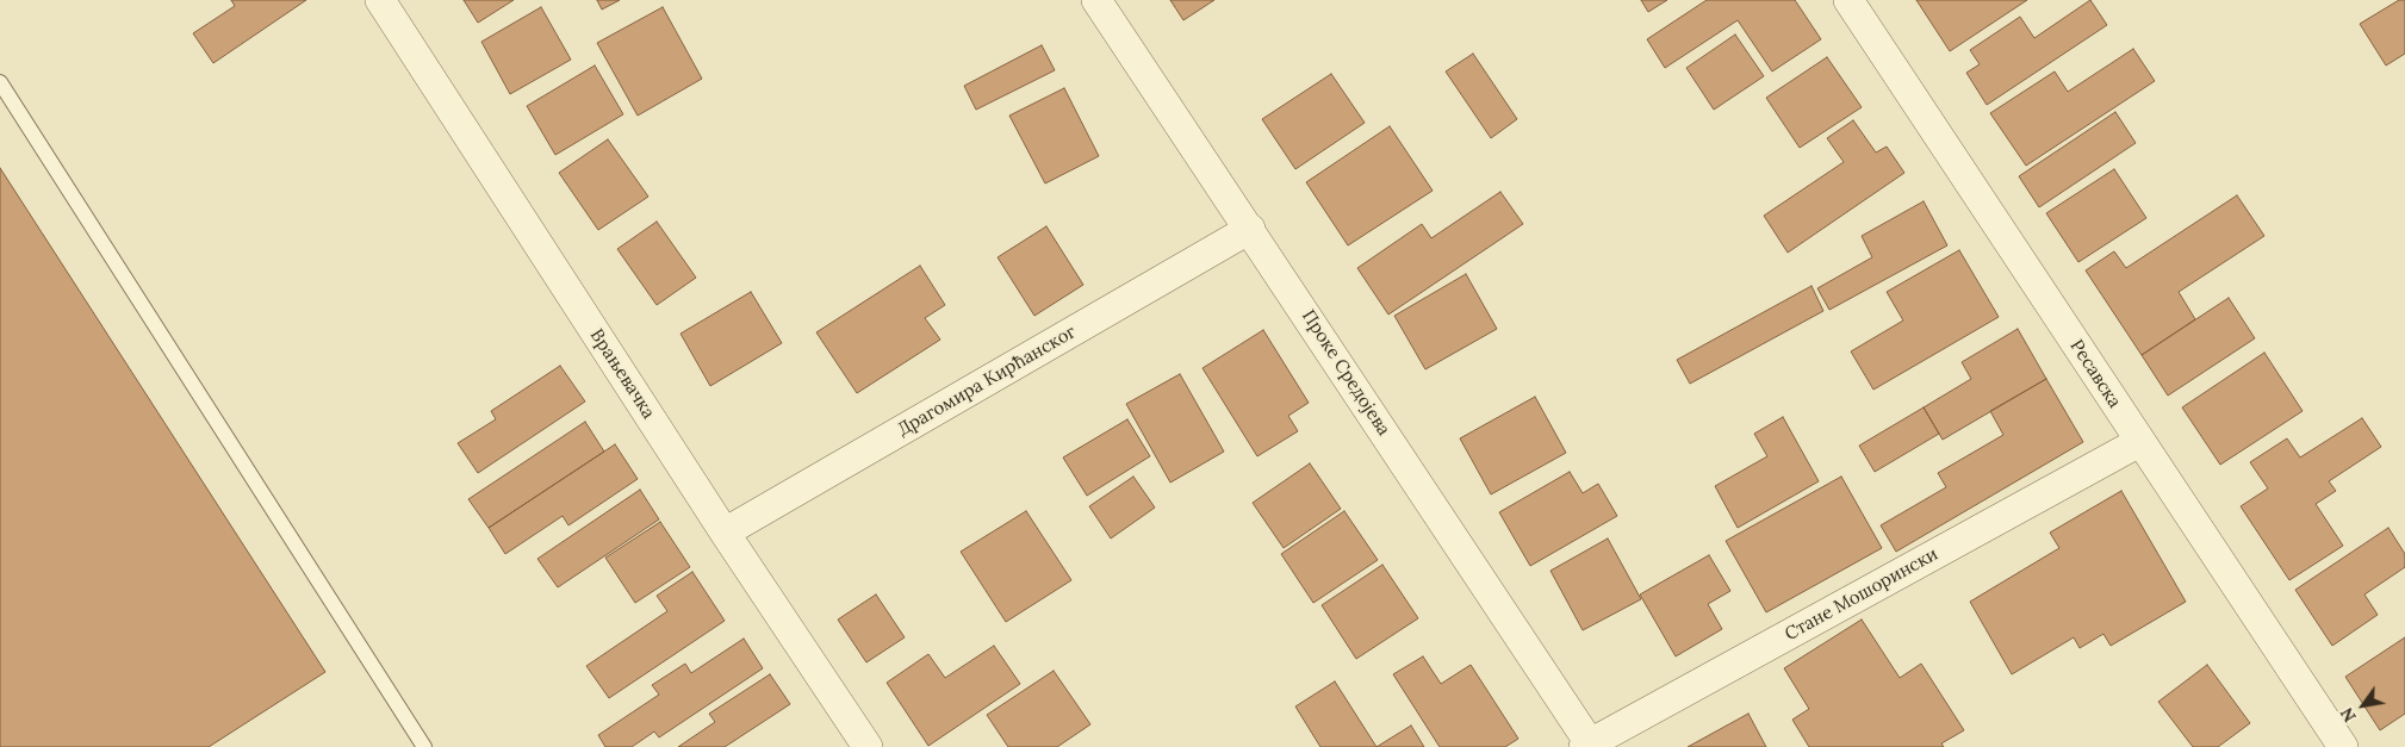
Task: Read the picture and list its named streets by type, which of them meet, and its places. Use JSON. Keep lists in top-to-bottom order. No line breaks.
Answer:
{"streets":{"street":["Проке Средојева","Врањевачка","Ресавска","Драгомира Кирћанског","Стане Мошорински"]},"crossings":[["Проке Средојева","Драгомира Кирћанског"],["Проке Средојева","Стане Мошорински"],["Врањевачка","Драгомира Кирћанског"],["Ресавска","Стане Мошорински"]],"north":"bottom left"}
